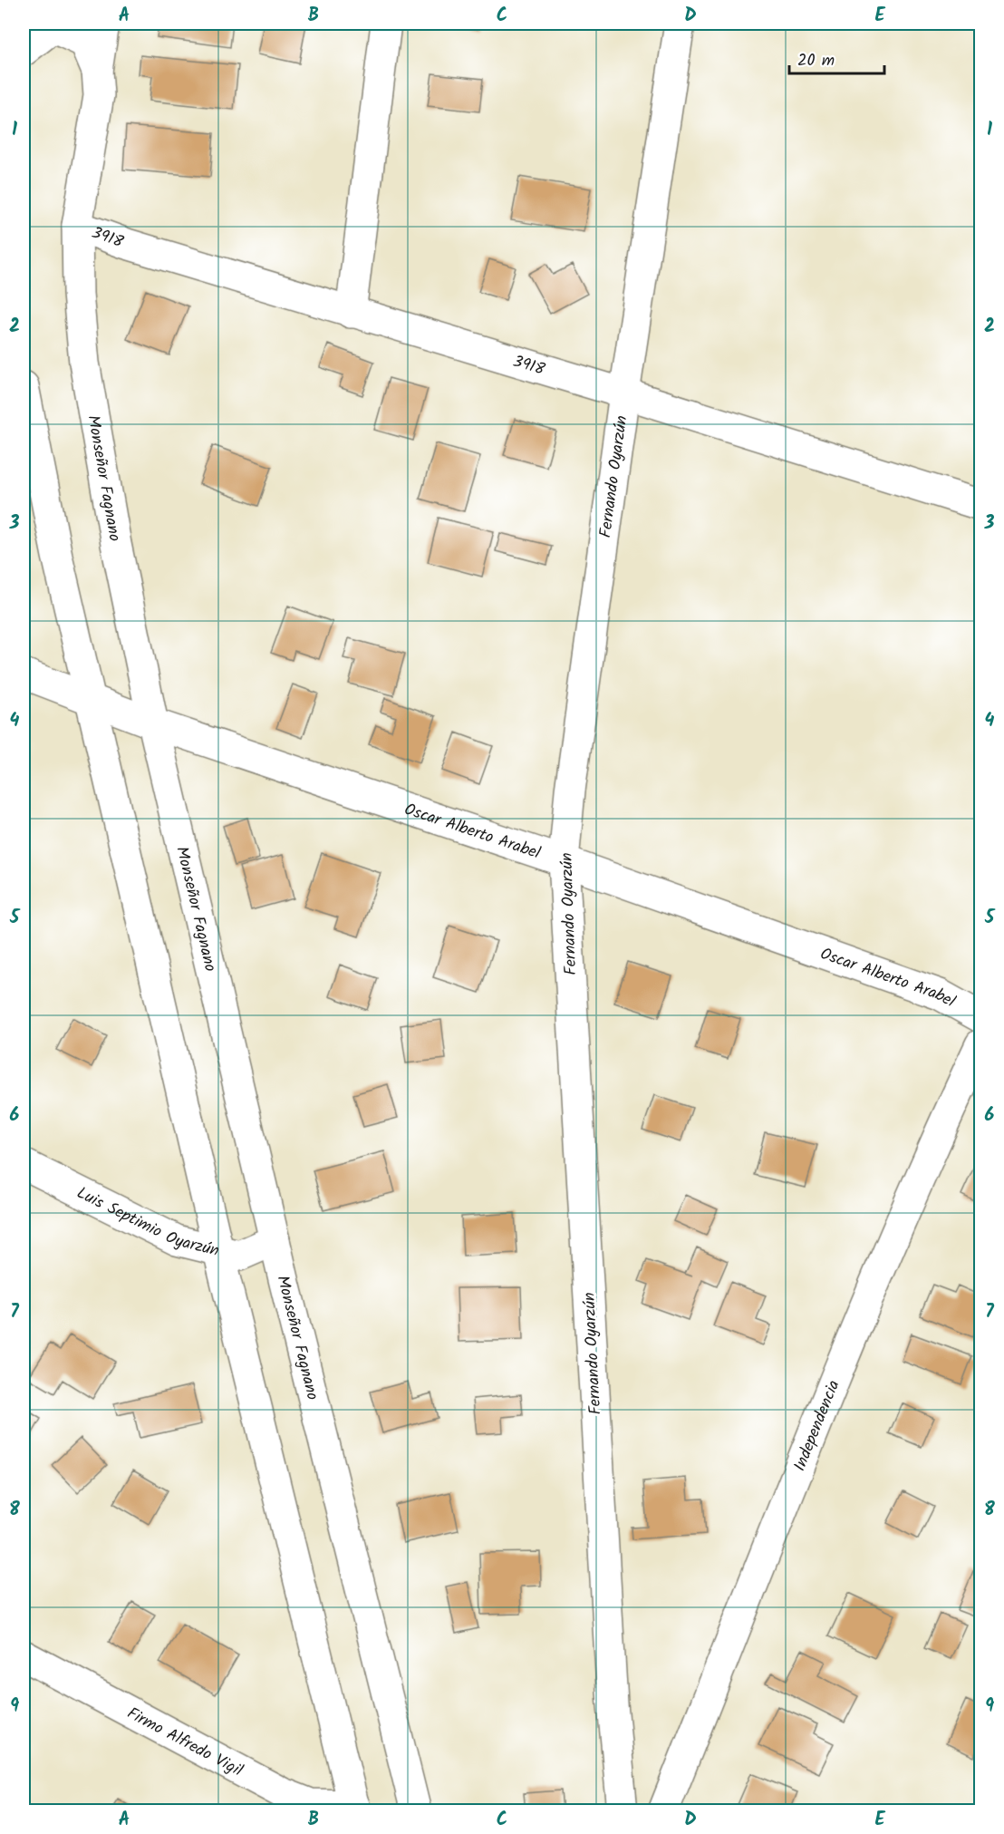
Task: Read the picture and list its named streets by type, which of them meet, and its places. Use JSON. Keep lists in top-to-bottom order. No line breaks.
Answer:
{"streets":{"street":["3918","Fernando Oyarzún","Monseñor Fagnano","Oscar Alberto Arabel","Luis Septimio Oyarzún","Independencia","Firmo Alfredo Vigil"]},"crossings":[["3918","Fernando Oyarzún"],["3918","Monseñor Fagnano"],["Fernando Oyarzún","Oscar Alberto Arabel"],["Monseñor Fagnano","Oscar Alberto Arabel"],["Monseñor Fagnano","Luis Septimio Oyarzún"]],"scale_bar":"20 m","grid":{"columns":["A","B","C","D","E"],"rows":["1","2","3","4","5","6","7","8","9"]}}
